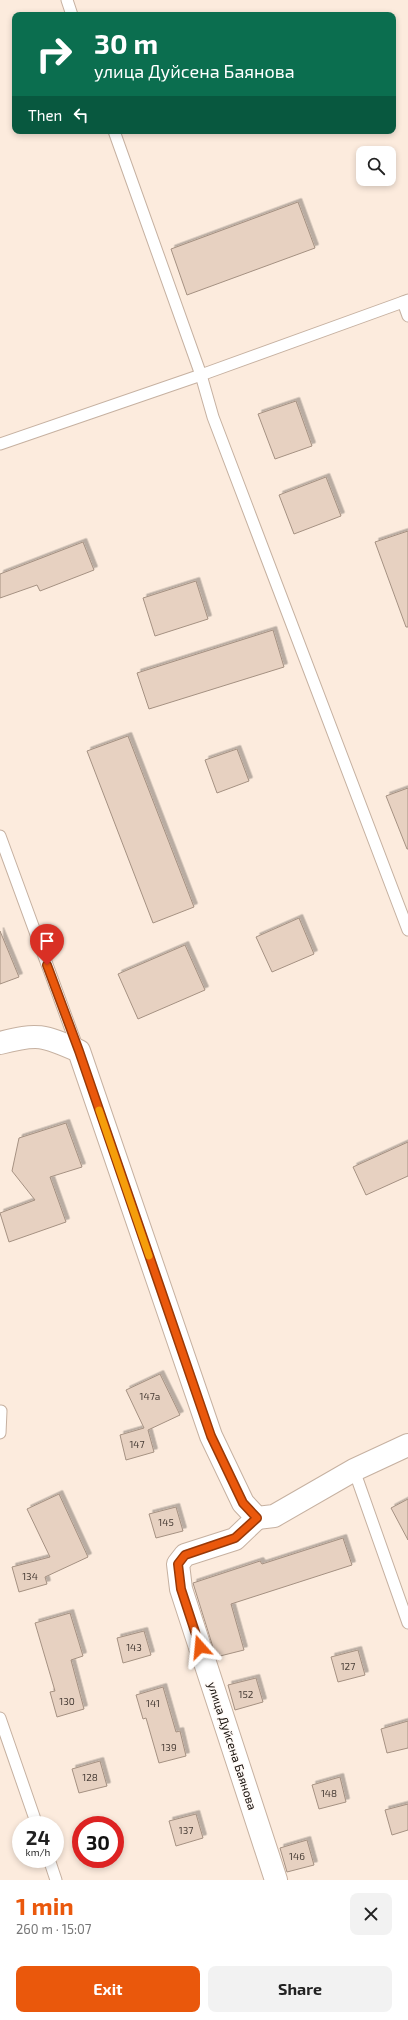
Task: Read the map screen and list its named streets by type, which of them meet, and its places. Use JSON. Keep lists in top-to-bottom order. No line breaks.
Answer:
{"streets":{"street":["улица Дуйсена Баянова"]},"house_numbers":["147а","147","145","134","143","127","152","130","141","139","128","148","137","146"],"page":{"turn":["30 m","улица Дуйсена Баянова"],"then":"Then","speed":"24 km/h","limit":"30","heading":["1 min","260 m · 15:07"],"buttons":["Exit","Share"]}}
